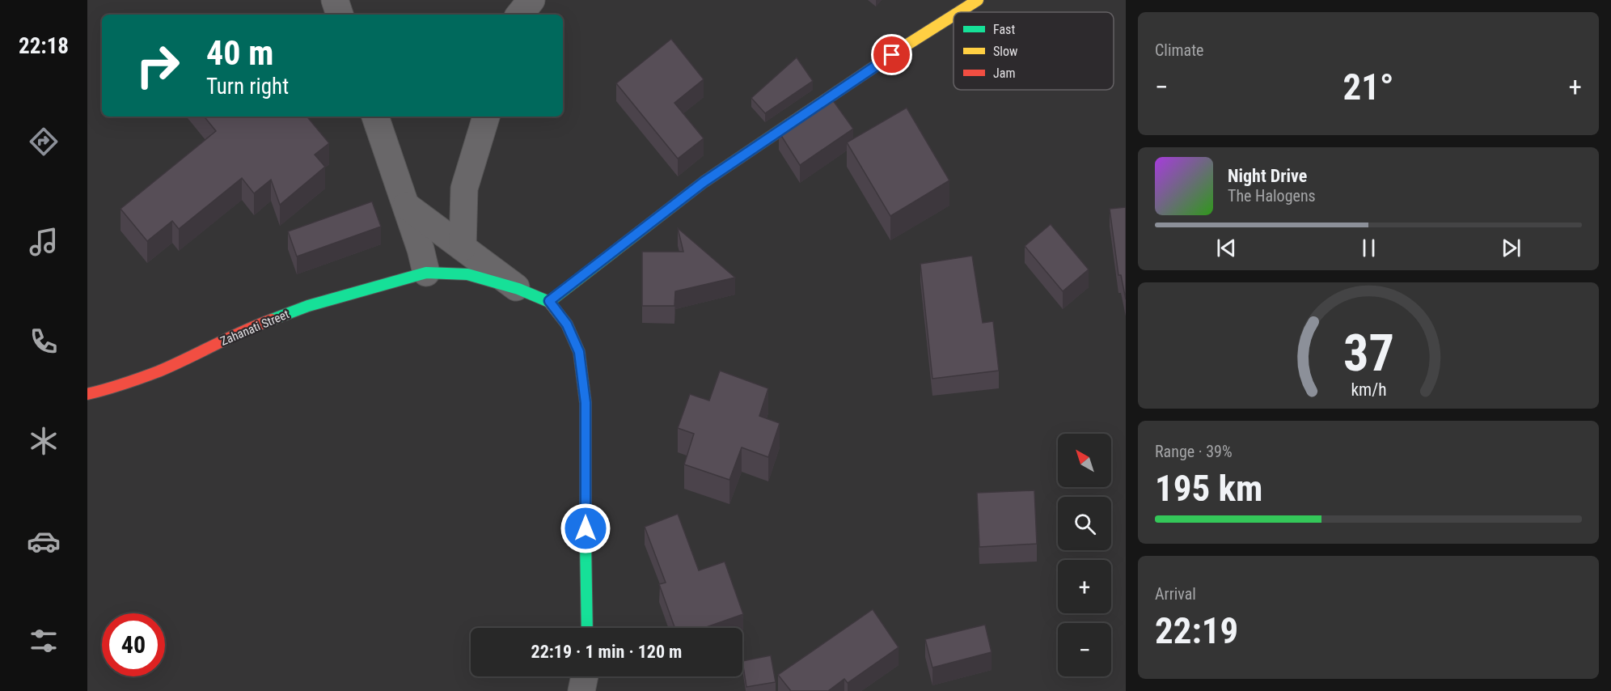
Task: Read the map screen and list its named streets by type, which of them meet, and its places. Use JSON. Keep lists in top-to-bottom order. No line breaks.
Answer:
{"streets":{"street":["Zahanati Street"]},"legend":["Fast","Slow","Jam"],"north":"top left","page":{"tabs":"22:18","tile":["Climate",["Range · 39%","195 km"],["Arrival","22:19"]],"turn":["40 m","Turn right"],"heat":["−","21°","+"],"song":["Night Drive","The Halogens"],"map_buttons":["+","−"],"limit":"40","trip":"22:19 · 1 min · 120 m","gauge":["37","km/h"]}}
